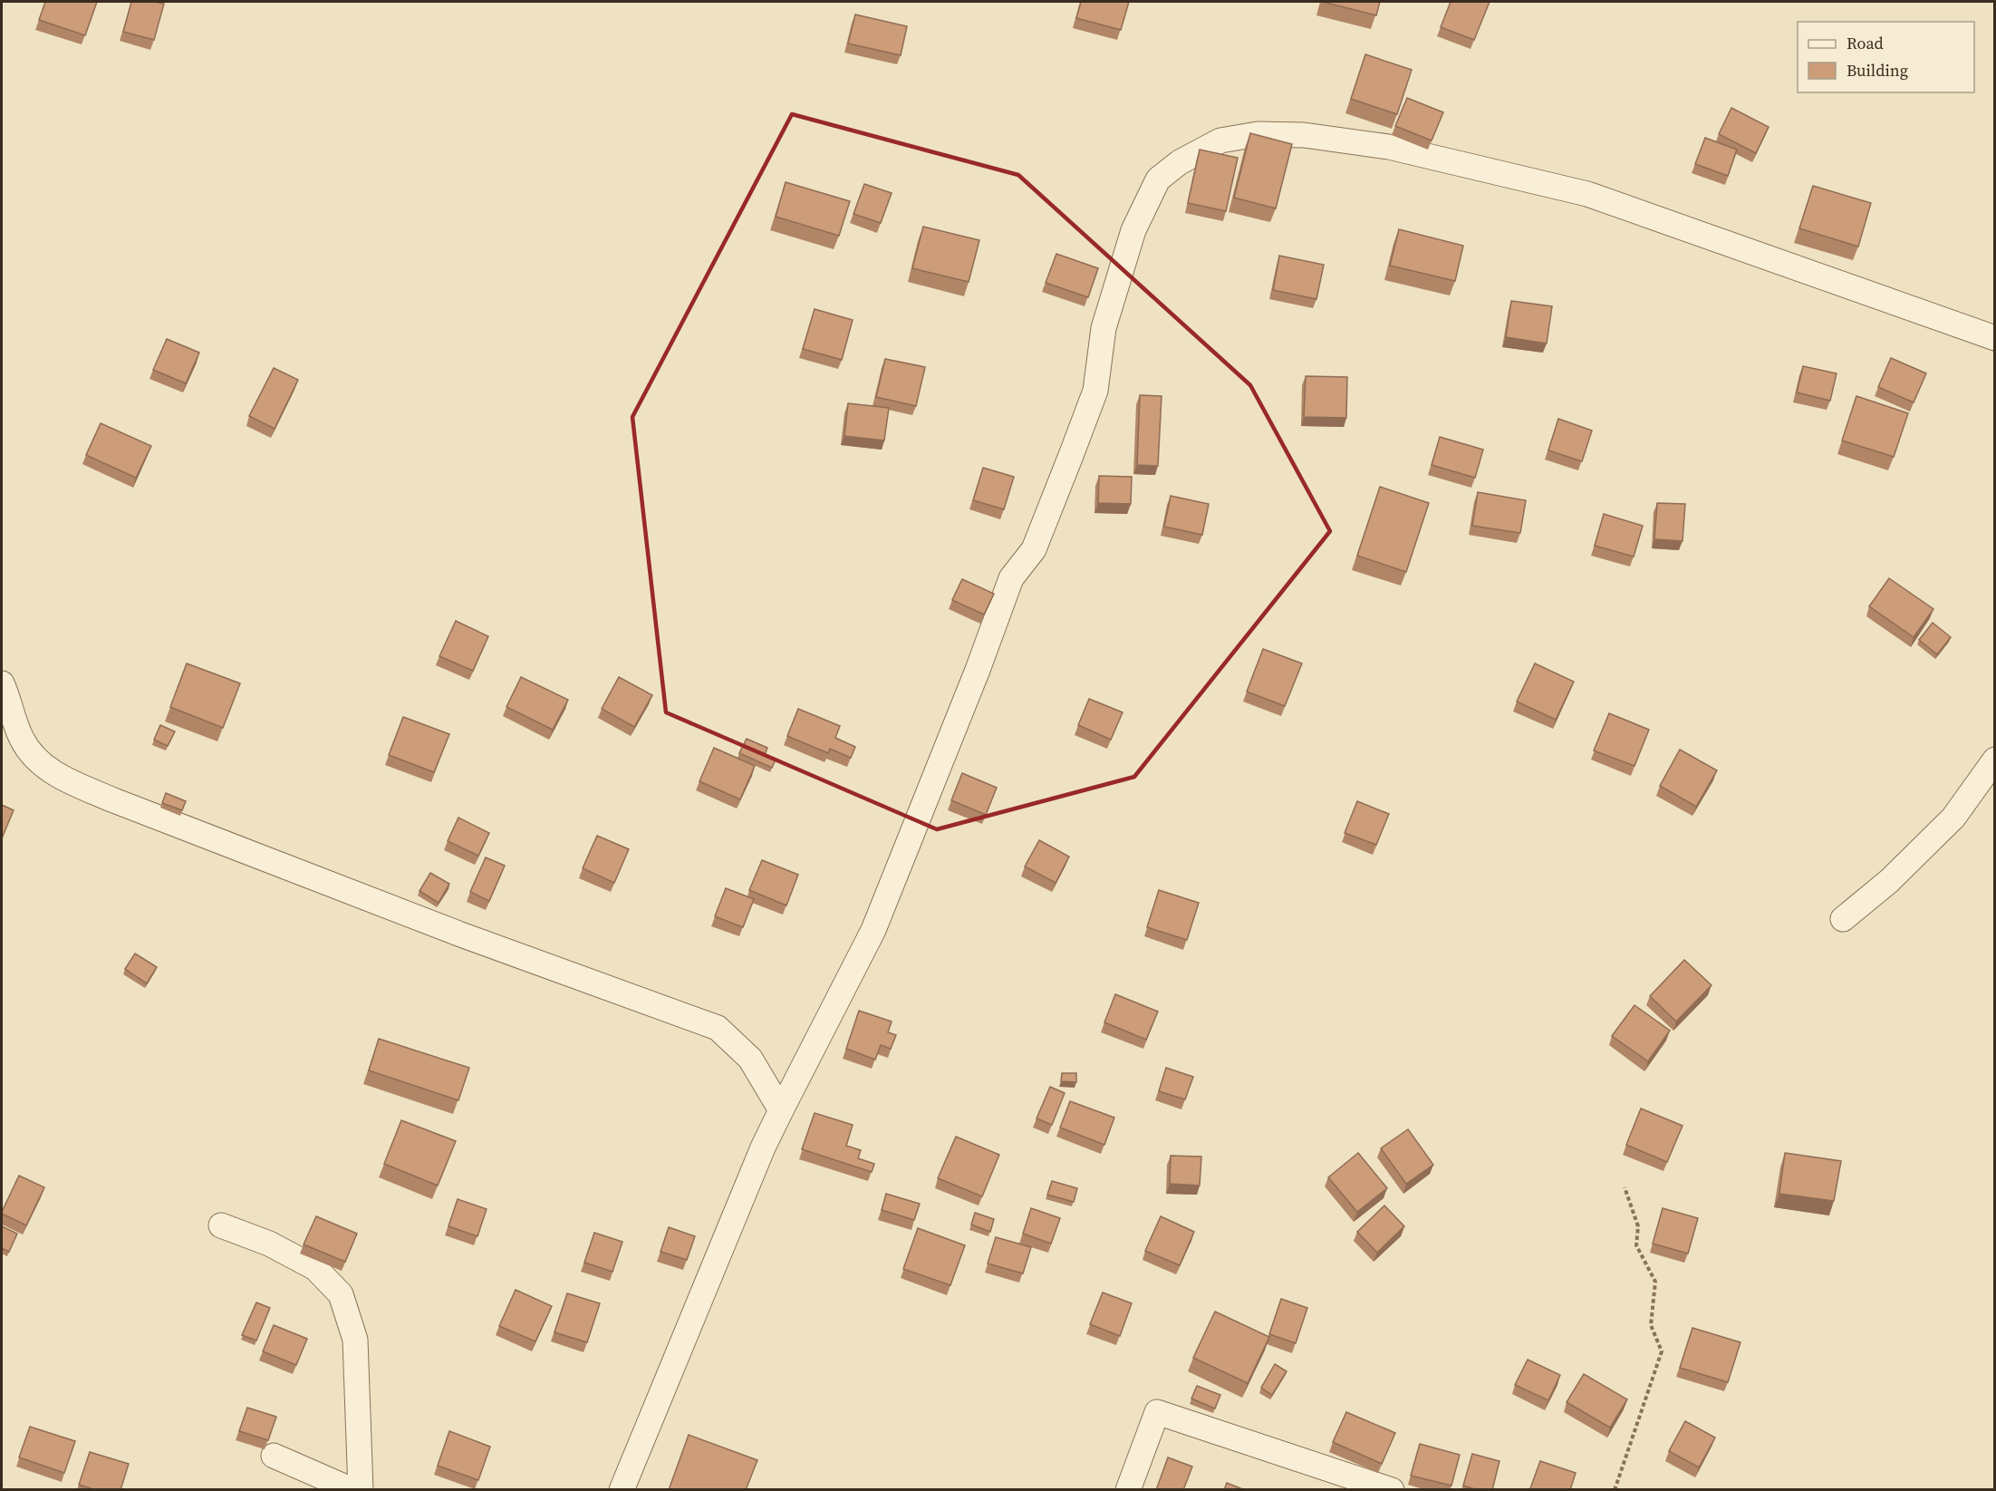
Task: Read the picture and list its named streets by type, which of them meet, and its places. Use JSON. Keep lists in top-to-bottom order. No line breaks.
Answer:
{"legend":["Road","Building"]}
